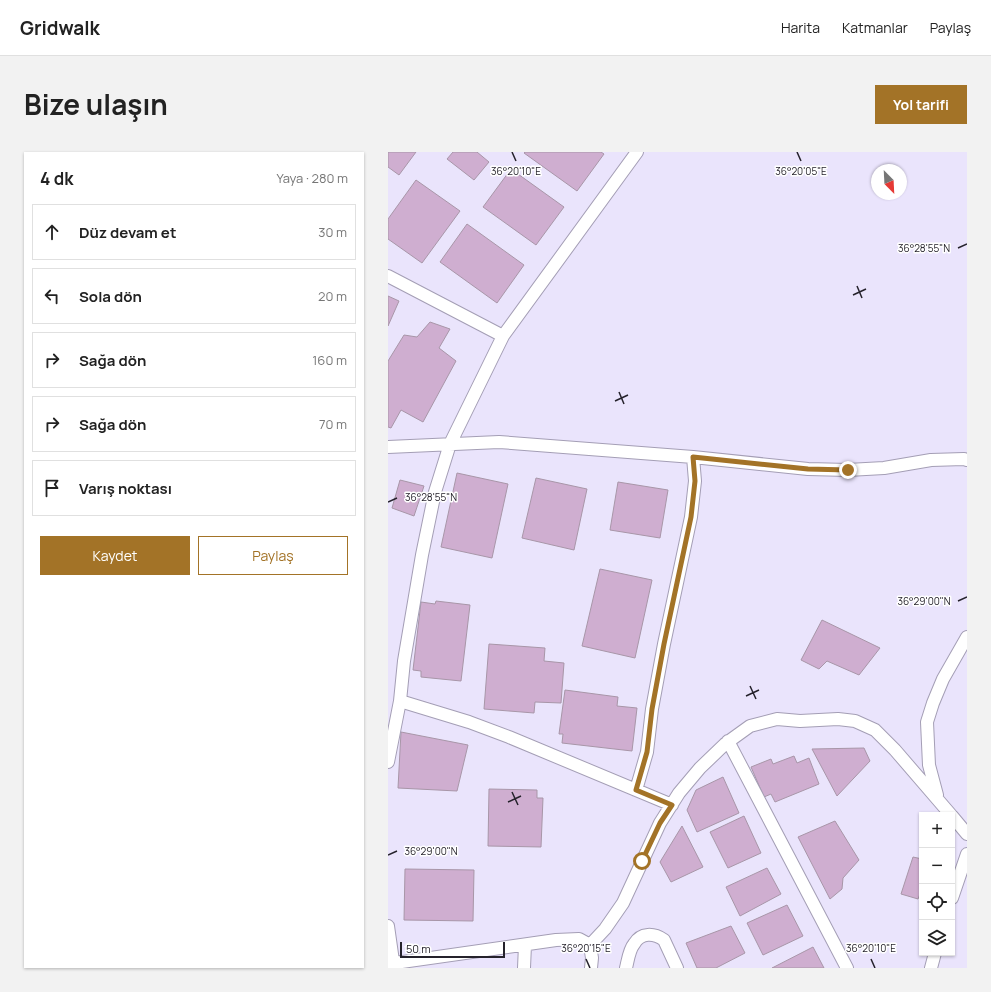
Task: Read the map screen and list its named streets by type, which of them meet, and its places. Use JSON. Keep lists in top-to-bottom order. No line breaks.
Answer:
{"scale_bar":"50 m","north":"bottom right","page":{"header":"Gridwalk","nav":["Harita","Katmanlar","Paylaş"],"title":"Bize ulaşın","buttons":["Yol tarifi",["Kaydet","Paylaş"]],"heading":["4 dk","Yaya · 280 m"],"list":[["Düz devam et","30 m"],["Sola dön","20 m"],["Sağa dön","160 m"],["Sağa dön","70 m"],"Varış noktası"],"map_buttons":["+","−"],"scale":"50 m"},"coordinates":["36°20'10\"E","36°20'05\"E","36°28'55\"N","36°29'00\"N","36°20'15\"E"]}
